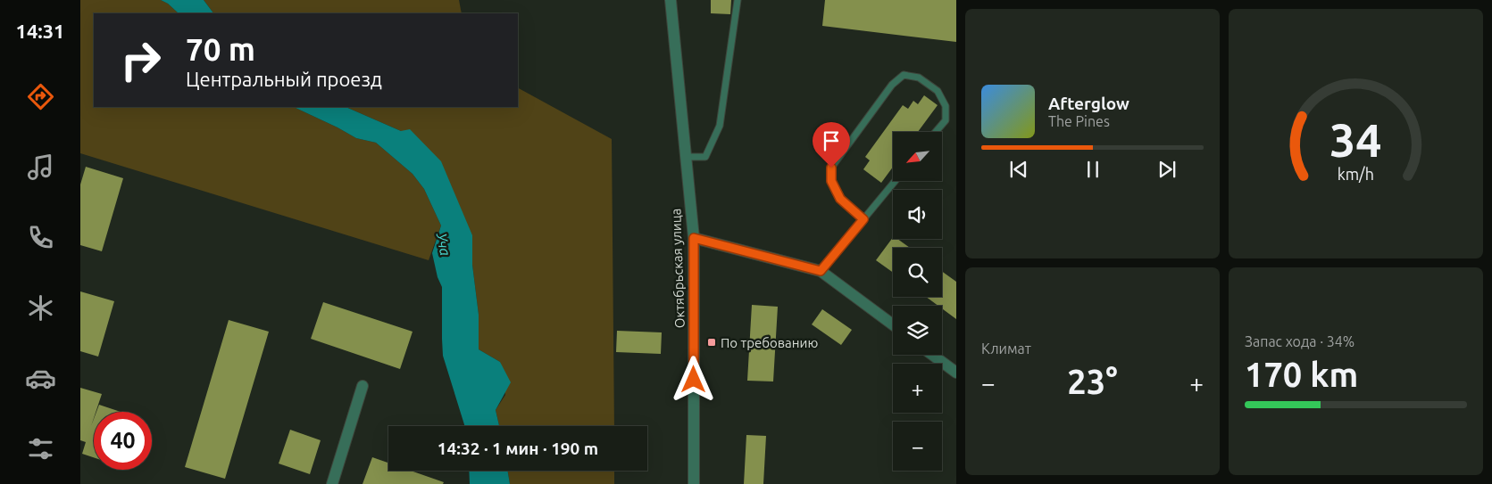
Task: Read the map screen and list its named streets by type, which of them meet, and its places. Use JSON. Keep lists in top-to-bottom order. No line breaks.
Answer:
{"streets":{"street":["Октябрьская улица"]},"water":["Уча"],"places":{"transit":["По требованию"]},"north":"bottom left","page":{"tabs":"14:31","turn":["70 m","Центральный проезд"],"song":["Afterglow","The Pines"],"map_buttons":["+","−"],"tile":["Климат",["Запас хода · 34%","170 km"]],"heat":["−","23°","+"],"limit":"40","trip":"14:32 · 1 мин · 190 m","gauge":["34","km/h"]}}
